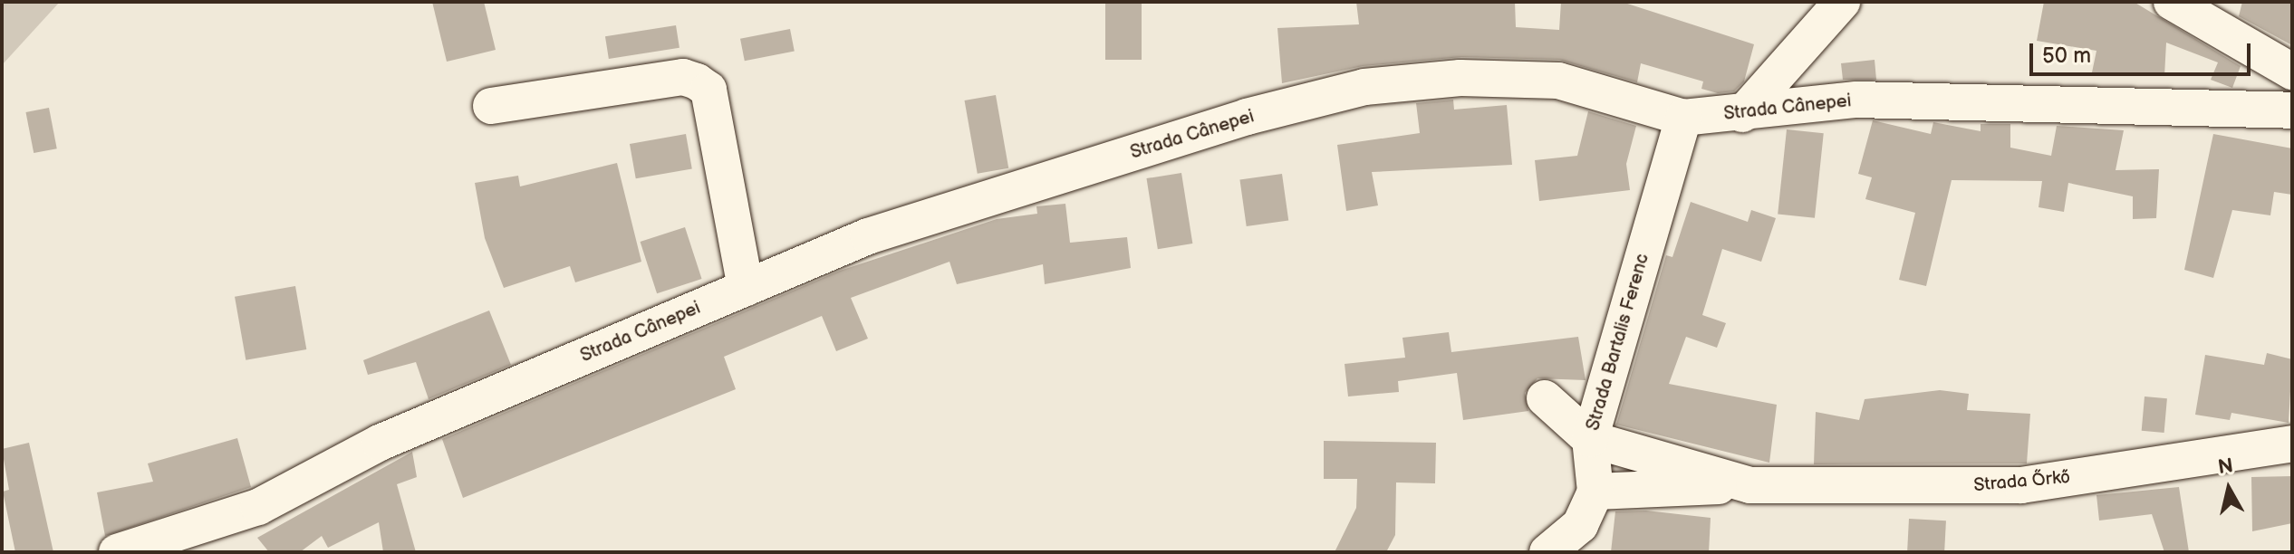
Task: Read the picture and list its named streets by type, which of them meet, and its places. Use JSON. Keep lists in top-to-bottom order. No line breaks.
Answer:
{"streets":{"street":["Strada Cânepei","Strada Bartalis Ferenc","Strada Őrkő"]},"crossings":[["Strada Cânepei","Strada Bartalis Ferenc"],["Strada Bartalis Ferenc","Strada Őrkő"]],"scale_bar":"50 m","north":"top"}
